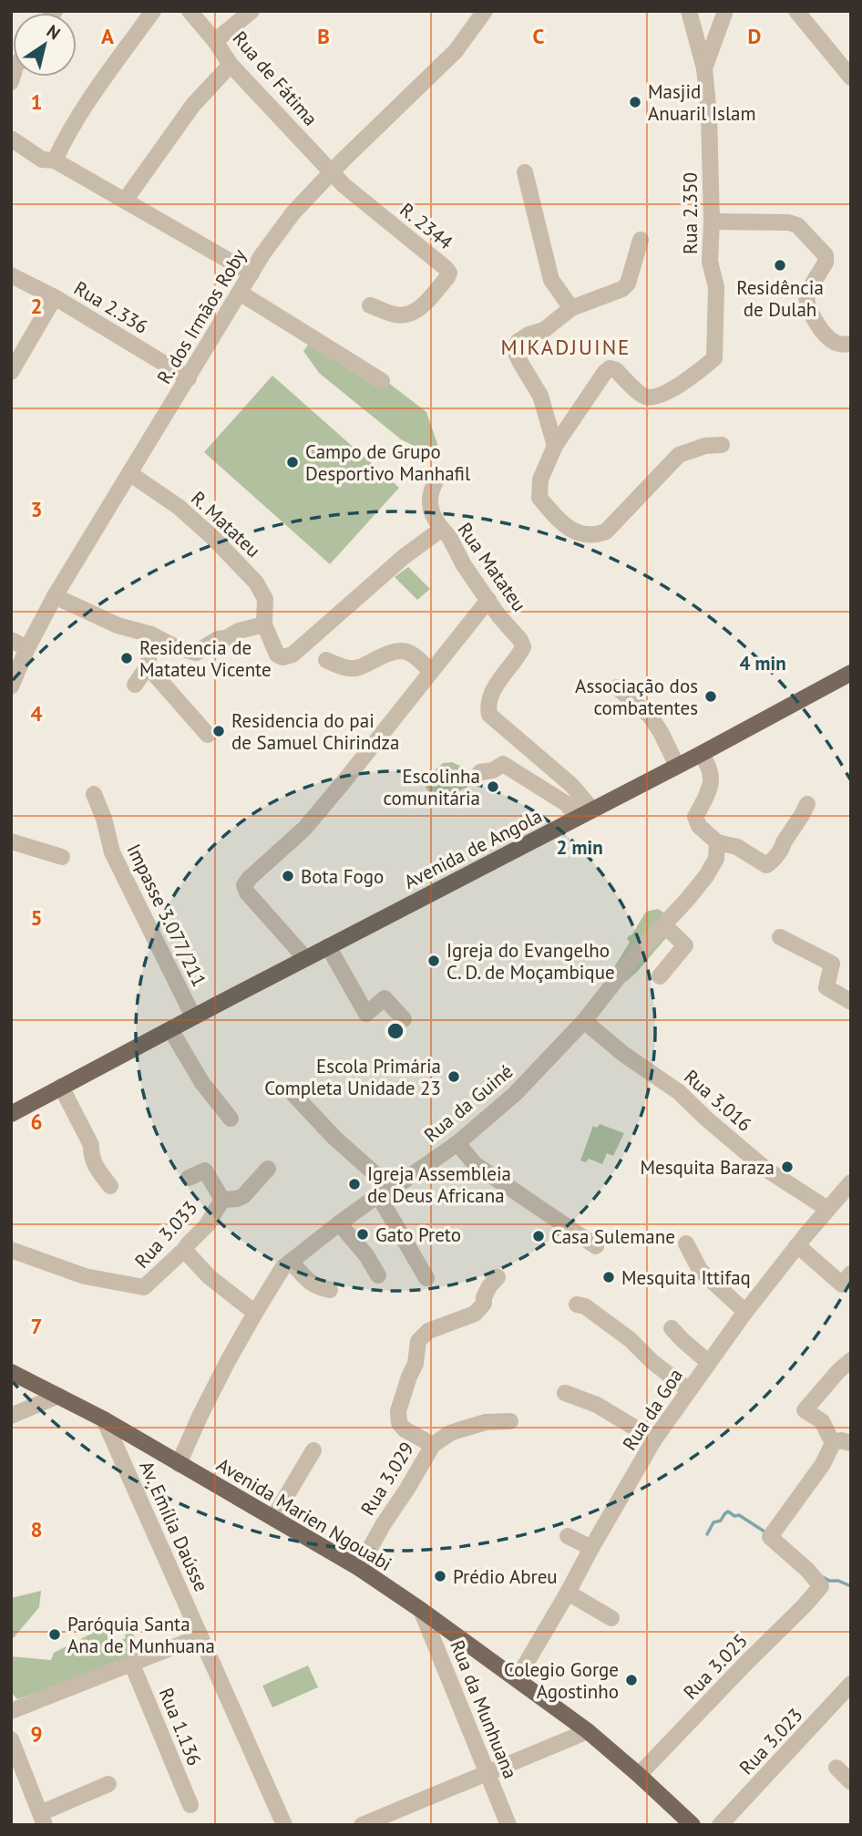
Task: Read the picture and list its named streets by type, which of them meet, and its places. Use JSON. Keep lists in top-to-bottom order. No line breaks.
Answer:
{"streets":{"main road":["Avenida de Angola","Avenida Marien Ngouabi"],"street":["Rua de Fátima","Rua 2.350","R. 2344","Rua 2.336","R. dos Irmãos Roby","R. Matateu","Rua Matateu","Impasse 3.077/211","Rua 3.016","Rua da Guiné","Rua 3.033","Rua da Goa","Rua 3.029","Av. Emília Daússe","Rua 3.025","Rua da Munhuana","Rua 1.136","Rua 3.023"]},"crossings":[["Rua de Fátima","R. 2344"],["Rua de Fátima","R. dos Irmãos Roby"],["R. 2344","R. dos Irmãos Roby"],["Rua 2.336","R. dos Irmãos Roby"],["R. dos Irmãos Roby","R. Matateu"],["R. Matateu","Rua Matateu"],["Rua Matateu","Avenida de Angola"],["Avenida de Angola","Impasse 3.077/211"],["Rua 3.016","Rua da Guiné"],["Rua 3.016","Rua da Goa"],["Rua da Guiné","Avenida Marien Ngouabi"],["Rua da Goa","Avenida Marien Ngouabi"],["Rua 3.029","Avenida Marien Ngouabi"],["Avenida Marien Ngouabi","Av. Emília Daússe"],["Avenida Marien Ngouabi","Rua 3.025"],["Avenida Marien Ngouabi","Rua da Munhuana"]],"districts":["MIKADJUINE"],"places":["Masjid Anuaril Islam","Residência de Dulah","Campo de Grupo Desportivo Manhafil","Residencia de Matateu Vicente","Associação dos combatentes","Residencia do pai de Samuel Chirindza","Escolinha comunitária","Bota Fogo","Igreja do Evangelho C. D. de Moçambique","Escola Primária Completa Unidade 23","Mesquita Baraza","Igreja Assembleia de Deus Africana","Gato Preto","Casa Sulemane","Mesquita Ittifaq","Prédio Abreu","Paróquia Santa Ana de Munhuana","Colegio Gorge Agostinho"],"north":"top right","grid":{"columns":["A","B","C","D"],"rows":["1","2","3","4","5","6","7","8","9"]},"rings":["4 min","2 min"]}
